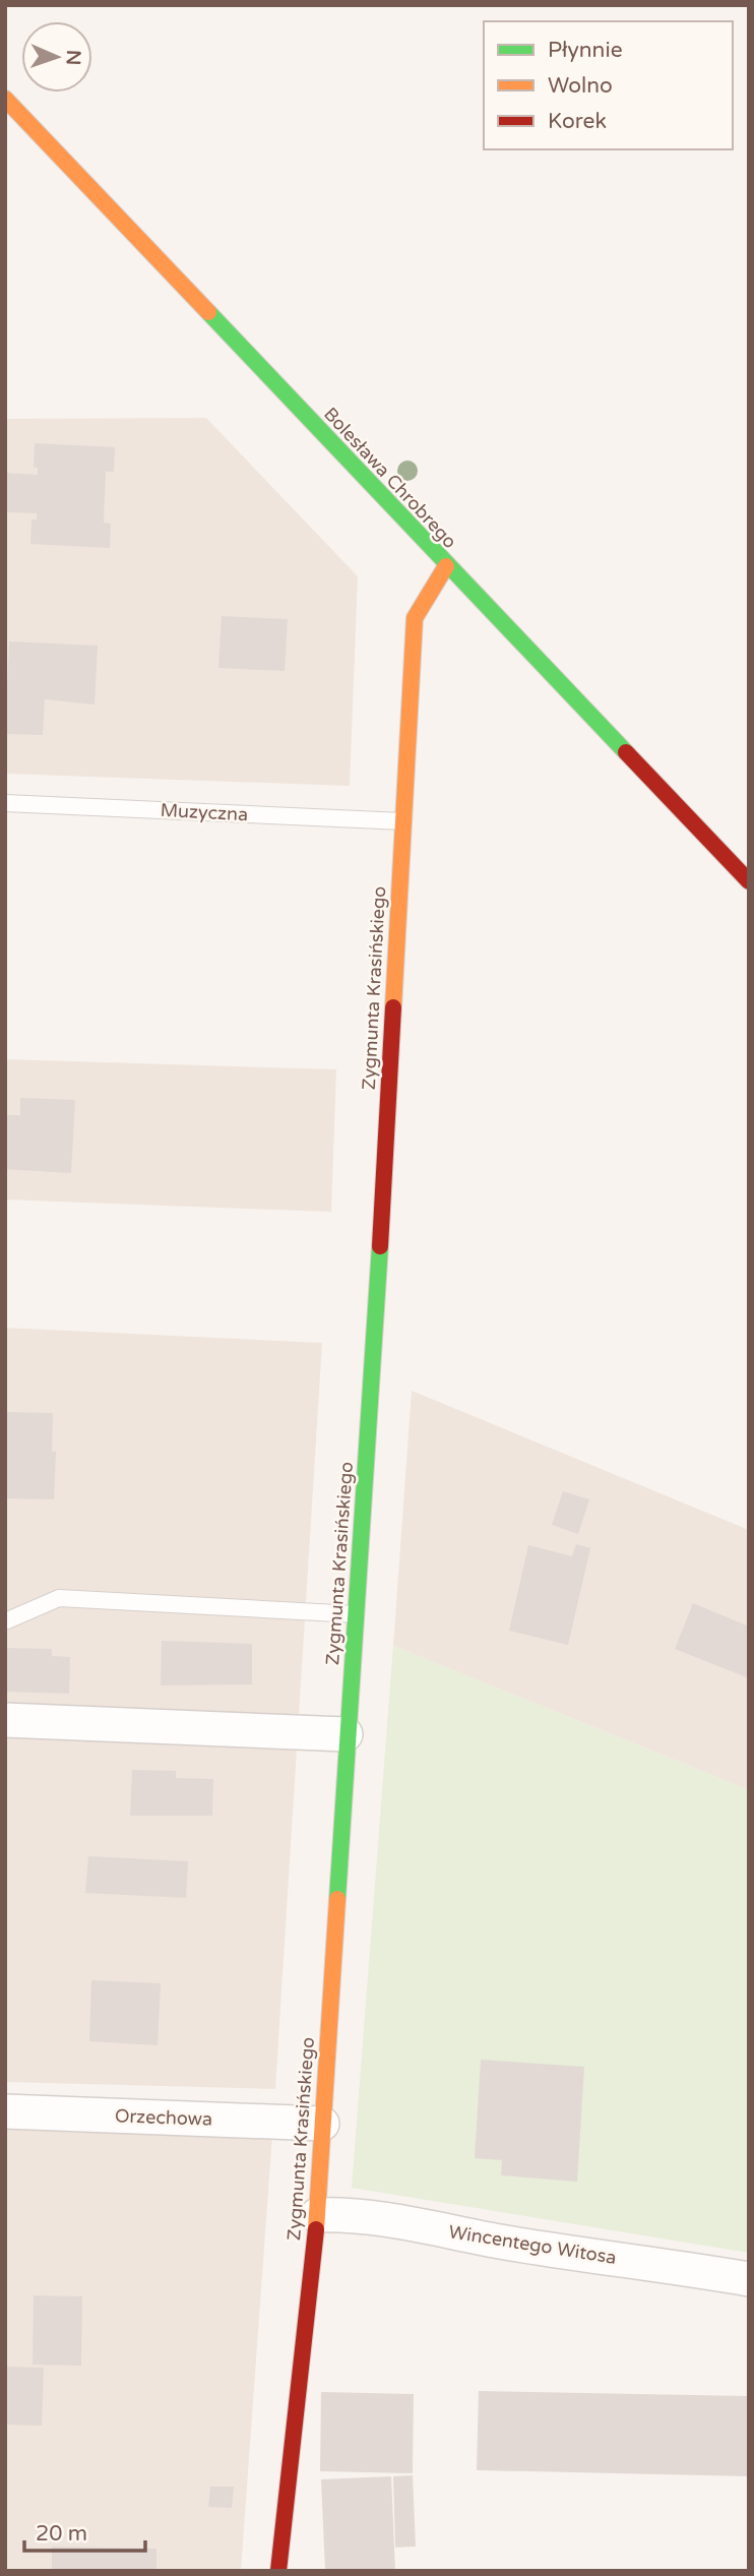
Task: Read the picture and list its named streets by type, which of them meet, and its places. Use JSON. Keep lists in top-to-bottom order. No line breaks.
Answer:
{"streets":{"street":["Bolesława Chrobrego","Zygmunta Krasińskiego","Orzechowa","Wincentego Witosa"],"lane":["Muzyczna"]},"crossings":[["Bolesława Chrobrego","Zygmunta Krasińskiego"],["Muzyczna","Zygmunta Krasińskiego"],["Zygmunta Krasińskiego","Orzechowa"],["Zygmunta Krasińskiego","Wincentego Witosa"]],"legend":["Płynnie","Wolno","Korek"],"scale_bar":"20 m","north":"right"}
